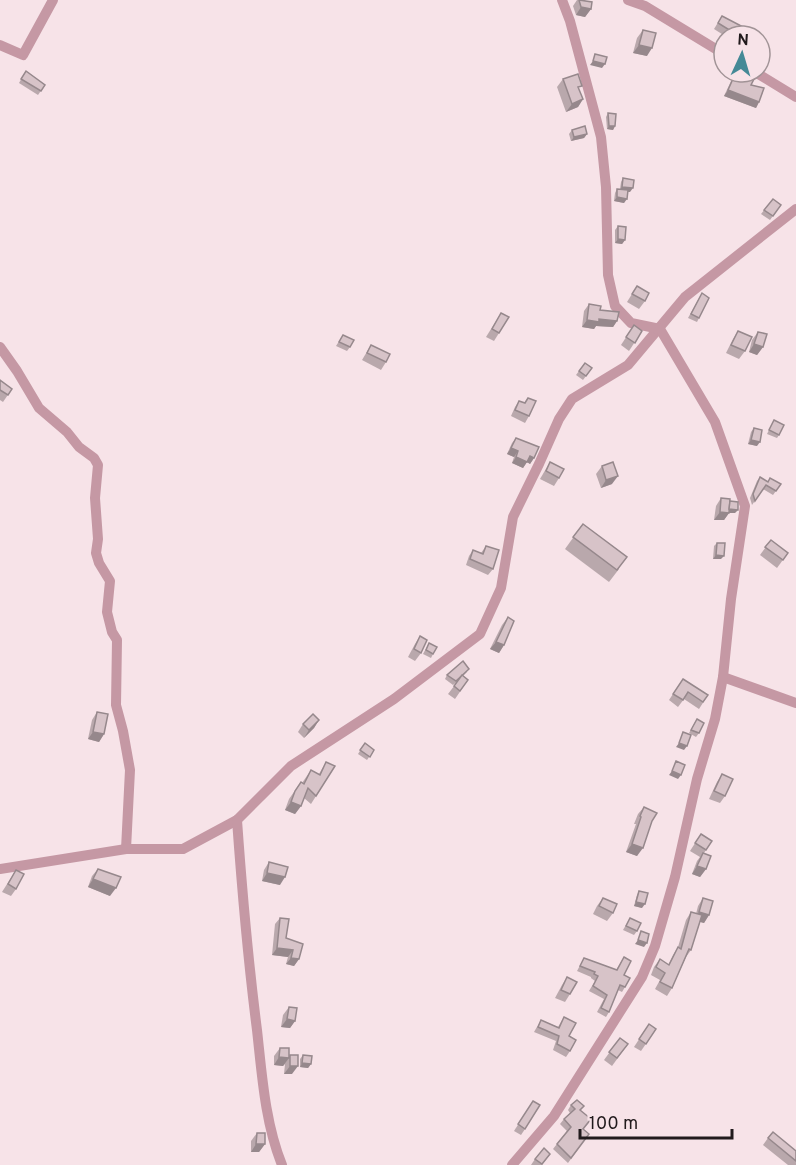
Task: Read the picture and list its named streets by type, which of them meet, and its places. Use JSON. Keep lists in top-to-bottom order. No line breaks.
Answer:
{"scale_bar":"100 m","north":"top"}
